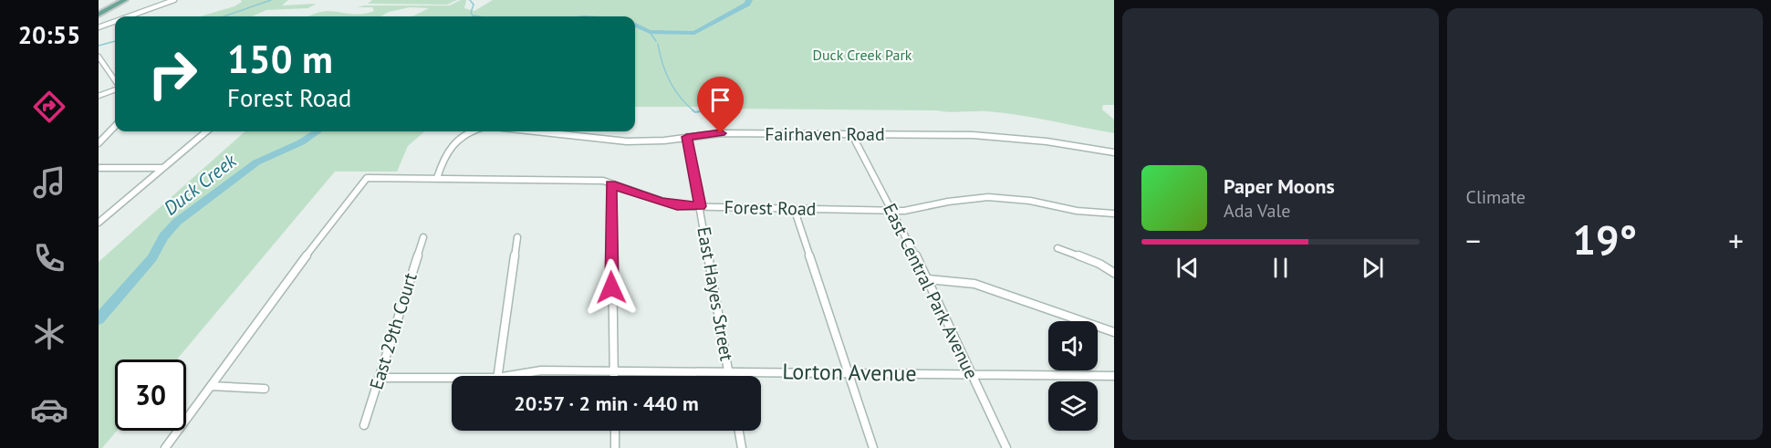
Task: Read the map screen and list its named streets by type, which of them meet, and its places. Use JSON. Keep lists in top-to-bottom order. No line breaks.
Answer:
{"streets":{"street":["Fairhaven Road","Forest Road","East Central Park Avenue","East Hayes Street","East 29th Court","Lorton Avenue"]},"crossings":[["Fairhaven Road","East Central Park Avenue"],["Fairhaven Road","East Hayes Street"],["Forest Road","East Central Park Avenue"],["Forest Road","East Hayes Street"],["East Central Park Avenue","Lorton Avenue"],["East Hayes Street","Lorton Avenue"],["East 29th Court","Lorton Avenue"]],"water":["Duck Creek"],"parks":["Duck Creek Park"],"page":{"tabs":"20:55","tile":"Climate","turn":["150 m","Forest Road"],"song":["Paper Moons","Ada Vale"],"heat":["−","19°","+"],"limit":"30","trip":"20:57 · 2 min · 440 m"}}
